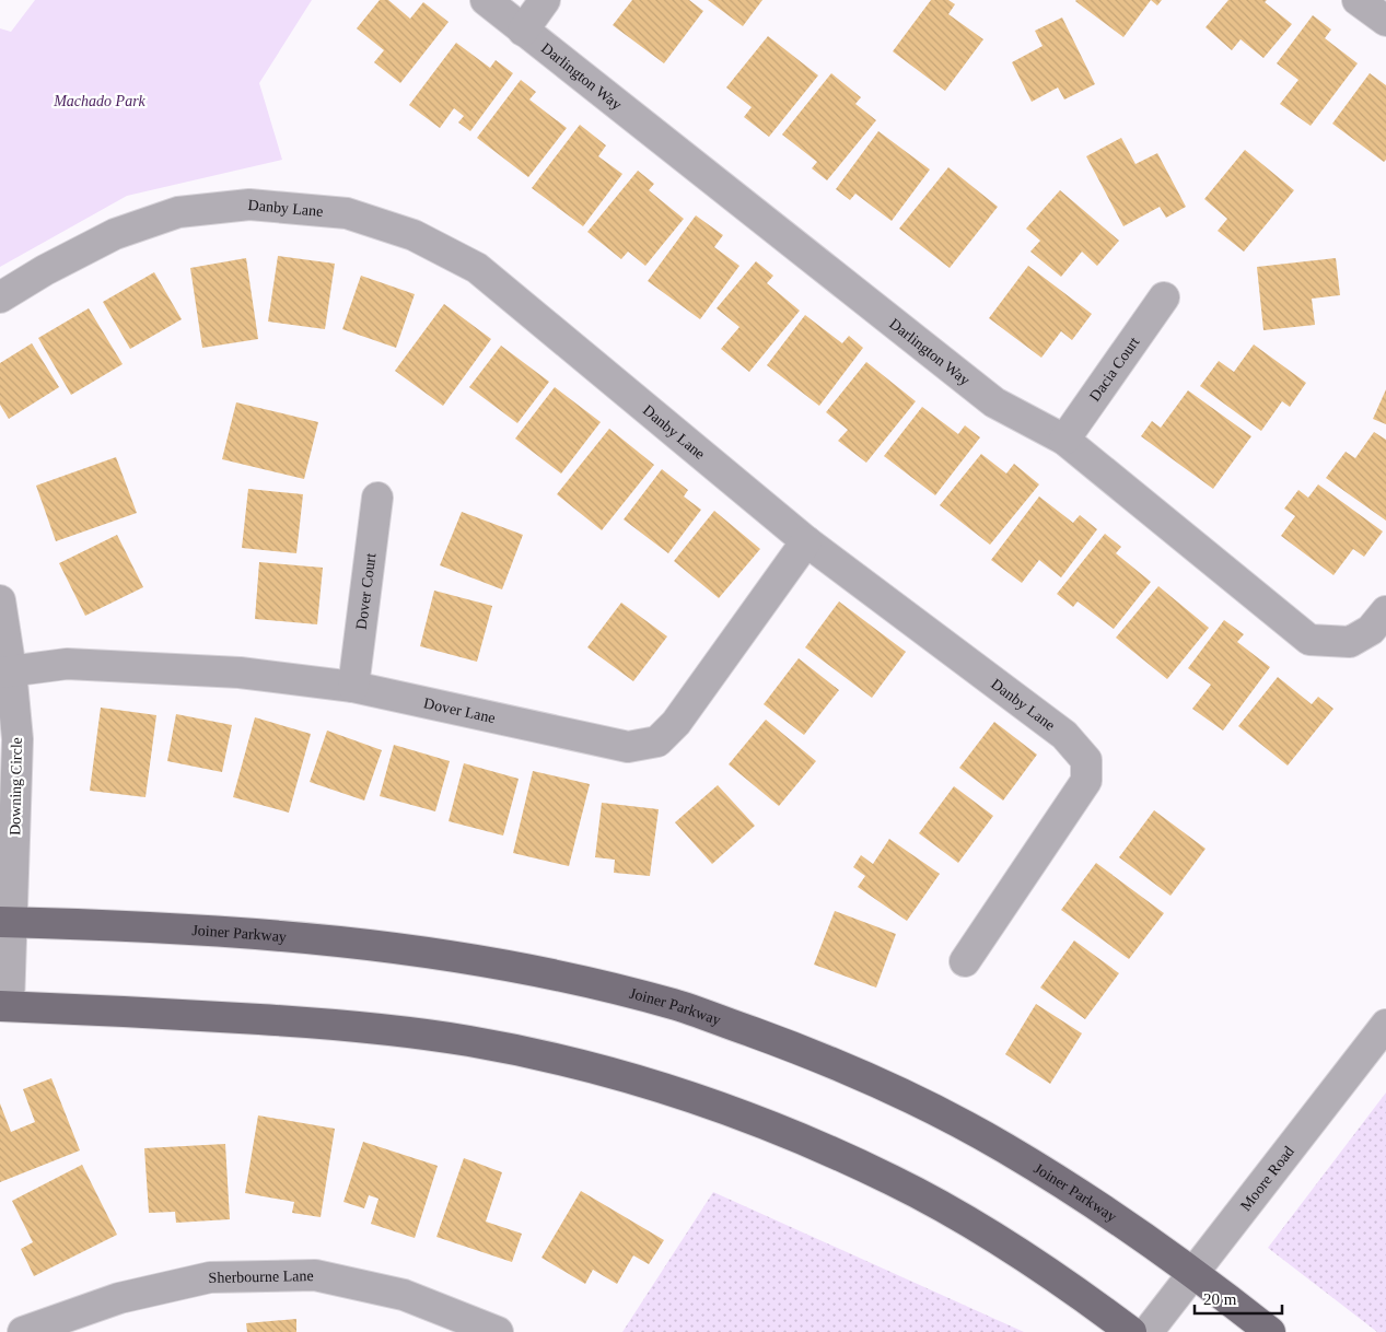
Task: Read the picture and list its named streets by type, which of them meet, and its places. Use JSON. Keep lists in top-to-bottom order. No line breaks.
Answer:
{"streets":{"main road":["Joiner Parkway"],"street":["Darlington Way","Danby Lane","Dacia Court","Dover Court","Dover Lane","Downing Circle","Moore Road","Sherbourne Lane"]},"crossings":[["Darlington Way","Dacia Court"],["Danby Lane","Dover Lane"],["Dover Court","Dover Lane"],["Dover Lane","Downing Circle"],["Downing Circle","Joiner Parkway"],["Joiner Parkway","Moore Road"]],"parks":["Machado Park"],"scale_bar":"20 m"}
